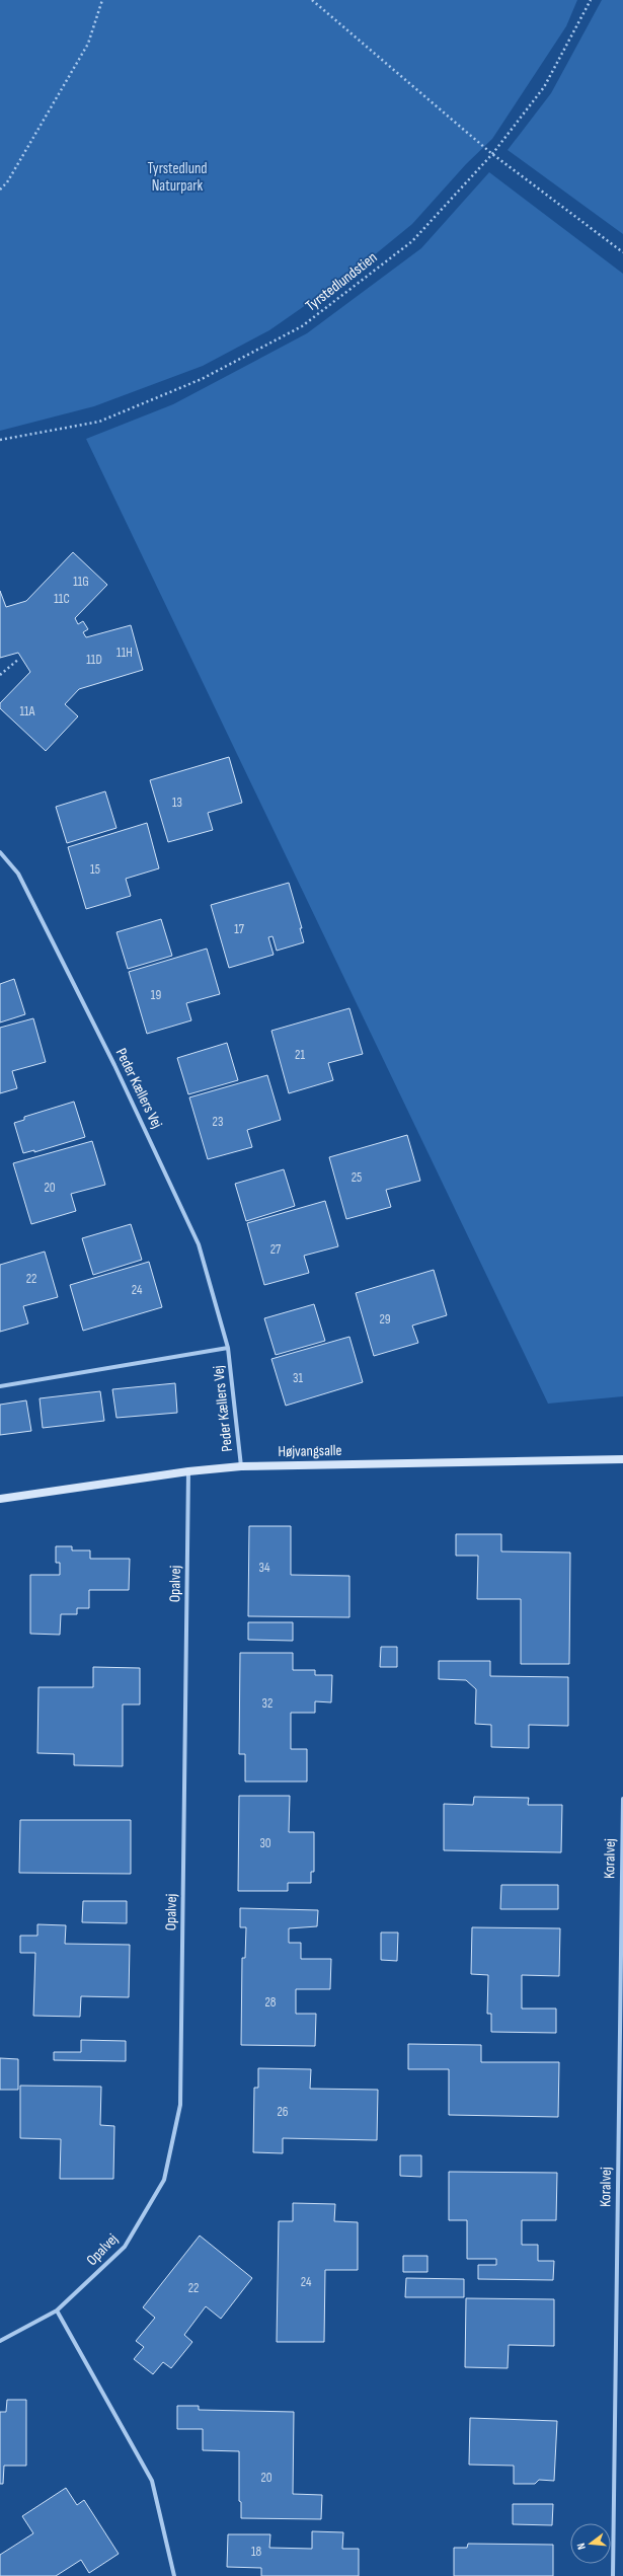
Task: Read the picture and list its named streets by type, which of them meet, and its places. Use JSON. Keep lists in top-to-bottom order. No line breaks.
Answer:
{"streets":{"street":["Peder Kællers Vej","Højvangsalle","Opalvej","Koralvej"],"path":["Tyrstedlundstien"]},"crossings":[["Peder Kællers Vej","Højvangsalle"],["Højvangsalle","Opalvej"]],"parks":["Tyrstedlund Naturpark"],"house_numbers":["11G","11C","11H","11D","11A","13","15","17","19","21","23","25","20","27","22","24","29","31","34","32","30","28","26","24","22","20","18"],"north":"left"}
